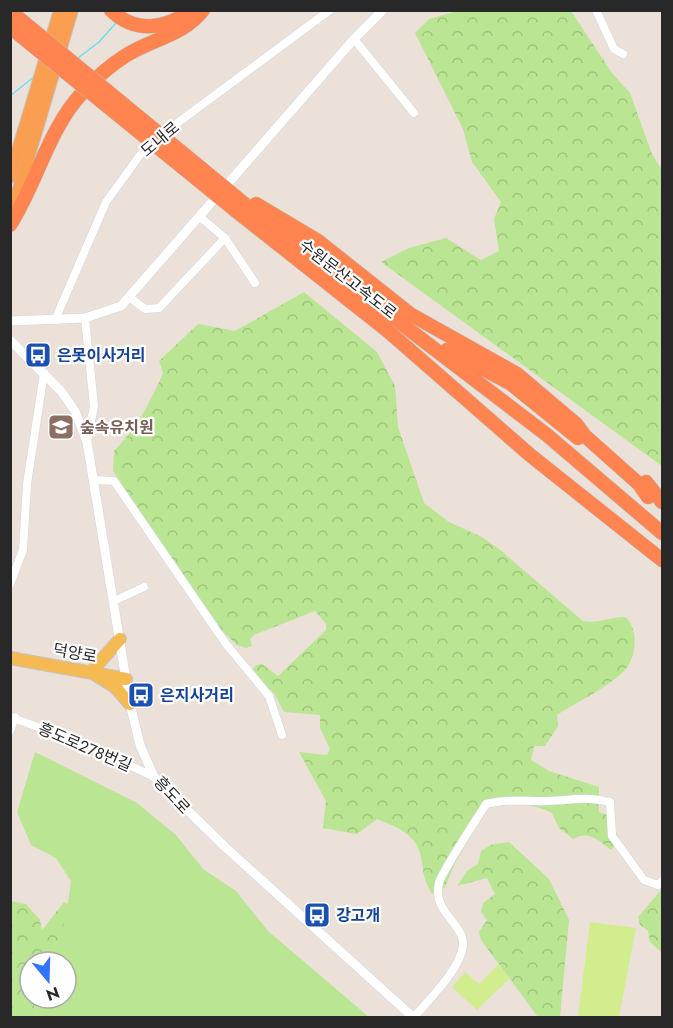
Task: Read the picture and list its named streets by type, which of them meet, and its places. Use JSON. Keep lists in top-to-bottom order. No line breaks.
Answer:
{"streets":{"highway":["수원문산고속도로"],"main road":["덕양로"],"street":["도내로","흥도로278번길","흥도로"]},"crossings":[["덕양로","흥도로"],["흥도로278번길","흥도로"]],"places":{"bus stop":["은못이사거리","은지사거리","강고개"],"school or university":["숲속유치원"]},"north":"bottom"}
